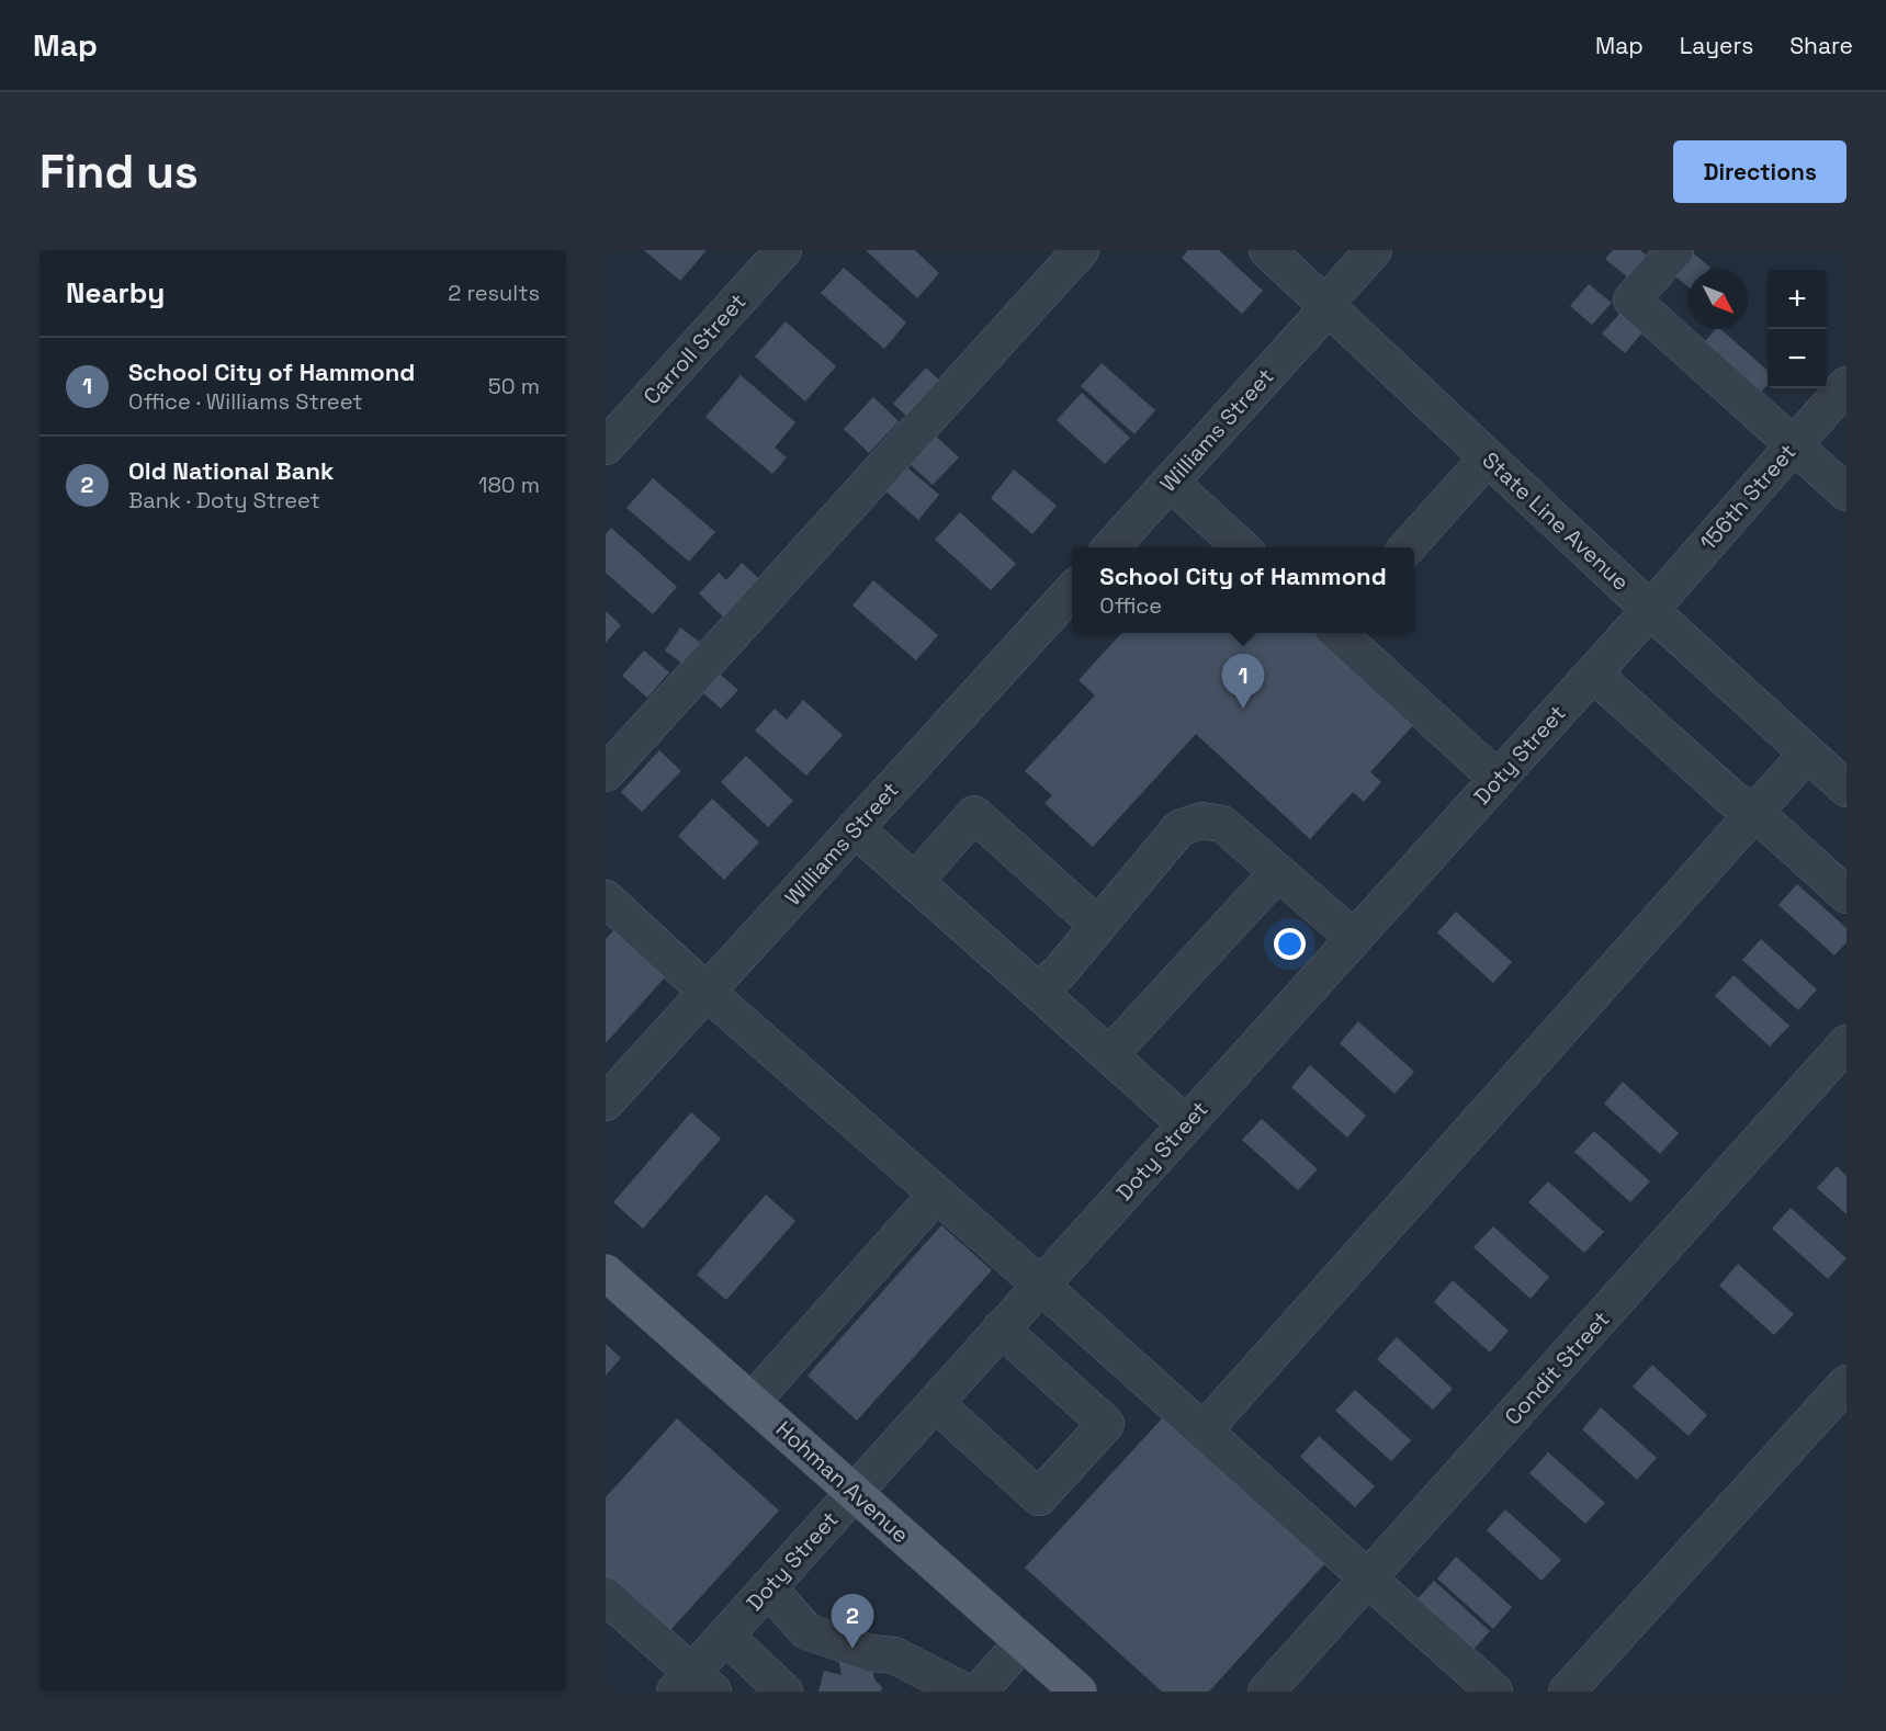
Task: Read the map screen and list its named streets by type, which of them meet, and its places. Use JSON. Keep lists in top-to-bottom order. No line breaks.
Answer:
{"streets":{"main road":["Hohman Avenue"],"street":["Carroll Street","Williams Street","156th Street","State Line Avenue","Doty Street","Condit Street"]},"crossings":[["Williams Street","State Line Avenue"],["156th Street","State Line Avenue"],["156th Street","Doty Street"],["State Line Avenue","Doty Street"],["Doty Street","Hohman Avenue"]],"north":"bottom right","page":{"header":"Map","nav":["Map","Layers","Share"],"buttons":"Directions","title":"Find us","heading":["Nearby","2 results"],"map_buttons":["+","−"],"list":[{"mark":"1","name":"School City of Hammond","note":"Office · Williams Street","value":"50 m"},{"mark":"2","name":"Old National Bank","note":"Bank · Doty Street","value":"180 m"}],"popup":["School City of Hammond","Office"],"pins":["1","2"]}}
